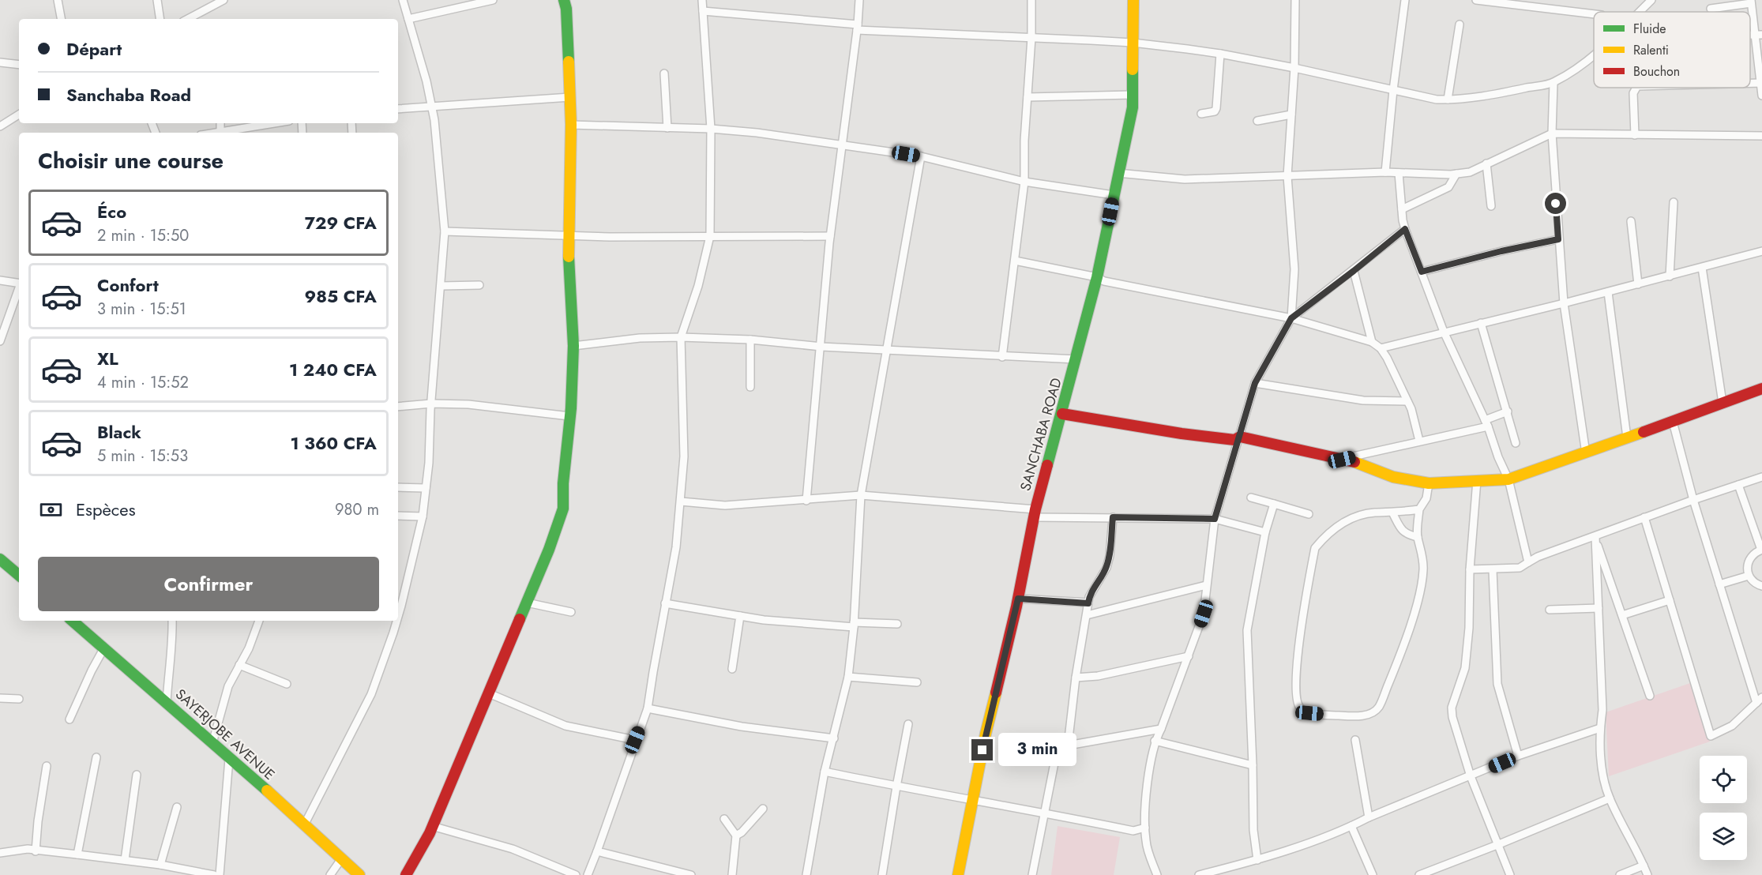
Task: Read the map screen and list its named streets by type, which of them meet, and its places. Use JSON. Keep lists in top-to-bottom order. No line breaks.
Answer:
{"streets":{"street":["SANCHABA ROAD","SAYERJOBE AVENUE"]},"legend":["Fluide","Ralenti","Bouchon"],"page":{"banner":["Départ","Sanchaba Road"],"heading":"Choisir une course","list":[{"name":"Éco","note":"2 min · 15:50","value":"729 CFA"},{"name":"Confort","note":"3 min · 15:51","value":"985 CFA"},{"name":"XL","note":"4 min · 15:52","value":"1 240 CFA"},{"name":"Black","note":"5 min · 15:53","value":"1 360 CFA"}],"pay":["Espèces","980 m"],"buttons":"Confirmer","bubble":"3 min"}}
